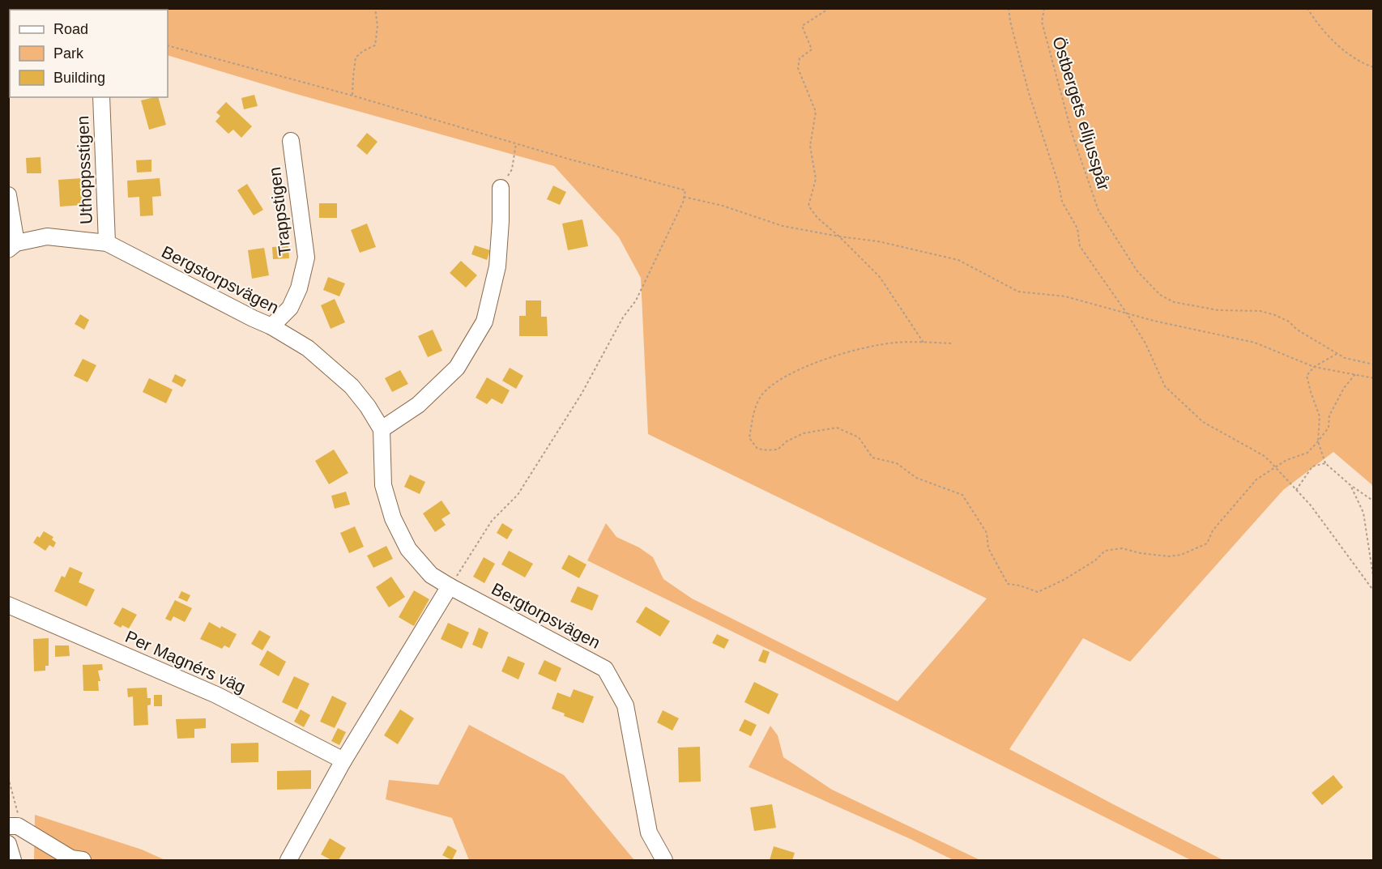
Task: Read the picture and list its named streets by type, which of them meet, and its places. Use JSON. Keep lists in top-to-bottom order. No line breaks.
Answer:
{"streets":{"street":["Uthoppsstigen","Trappstigen","Bergstorpsvägen","Bergtorpsvägen","Per Magnérs väg"],"path":["Östbergets elljusspår"]},"crossings":[["Uthoppsstigen","Bergstorpsvägen"],["Trappstigen","Bergstorpsvägen"],["Bergstorpsvägen","Bergtorpsvägen"]],"legend":["Road","Park","Building"]}
